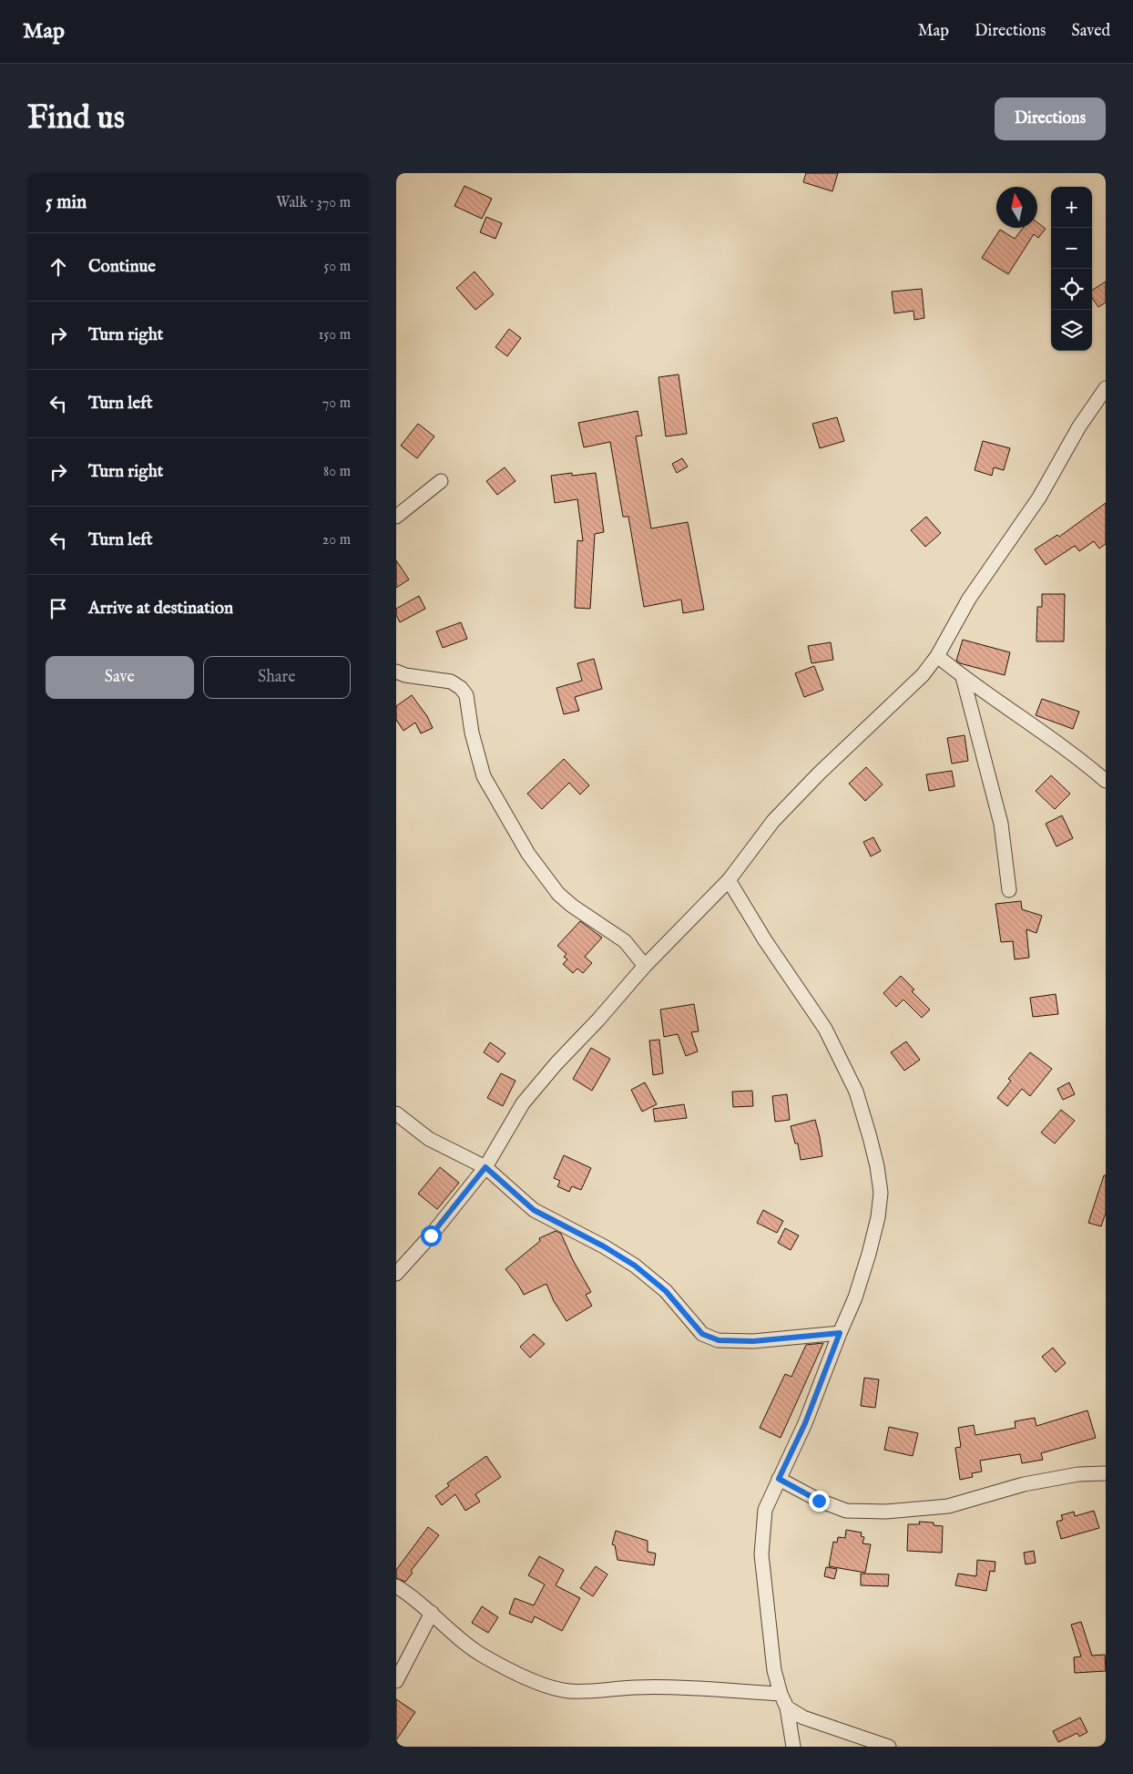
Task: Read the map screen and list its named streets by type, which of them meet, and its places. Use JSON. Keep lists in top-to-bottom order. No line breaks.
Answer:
{"north":"top","page":{"header":"Map","nav":["Map","Directions","Saved"],"buttons":["Directions",["Save","Share"]],"title":"Find us","heading":["5 min","Walk · 370 m"],"map_buttons":["+","−"],"list":[["Continue","50 m"],["Turn right","150 m"],["Turn left","70 m"],["Turn right","80 m"],["Turn left","20 m"],"Arrive at destination"]}}
